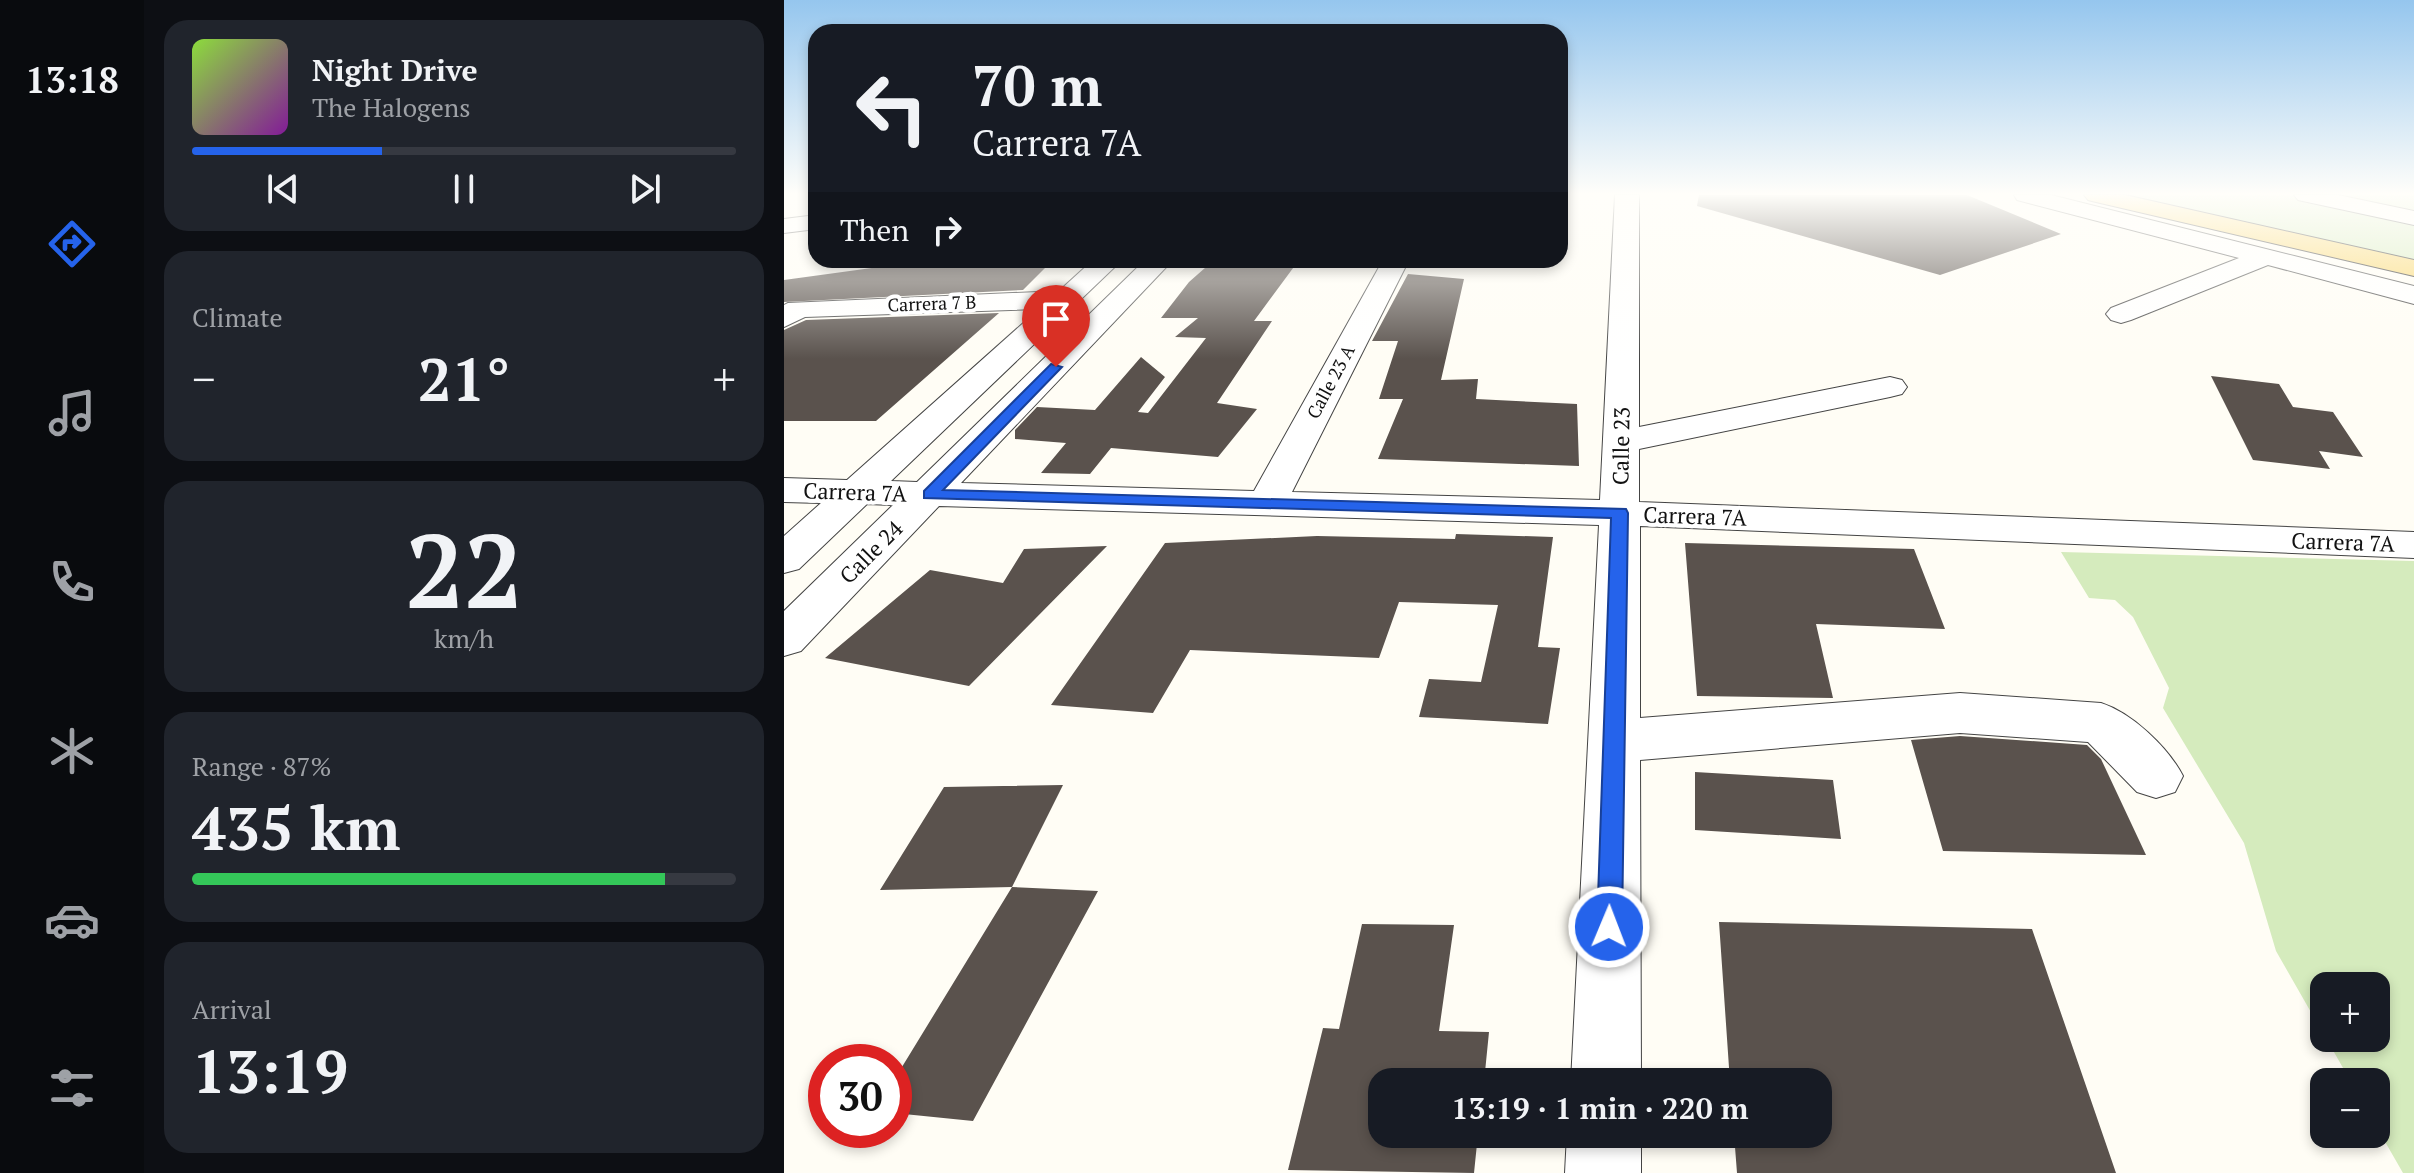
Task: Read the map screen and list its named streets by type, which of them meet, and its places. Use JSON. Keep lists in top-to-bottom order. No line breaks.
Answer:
{"streets":{"street":["Carrera 7 B","Calle 23 A","Calle 23","Carrera 7A","Calle 24"]},"crossings":[["Calle 23 A","Carrera 7A"],["Calle 23","Carrera 7A"],["Carrera 7A","Calle 24"]],"page":{"tabs":"13:18","turn":["70 m","Carrera 7A"],"song":["Night Drive","The Halogens"],"then":"Then","tile":["Climate",["22","km/h"],["Range · 87%","435 km"],["Arrival","13:19"]],"heat":["−","21°","+"],"map_buttons":["+","−"],"limit":"30","trip":"13:19 · 1 min · 220 m"}}
